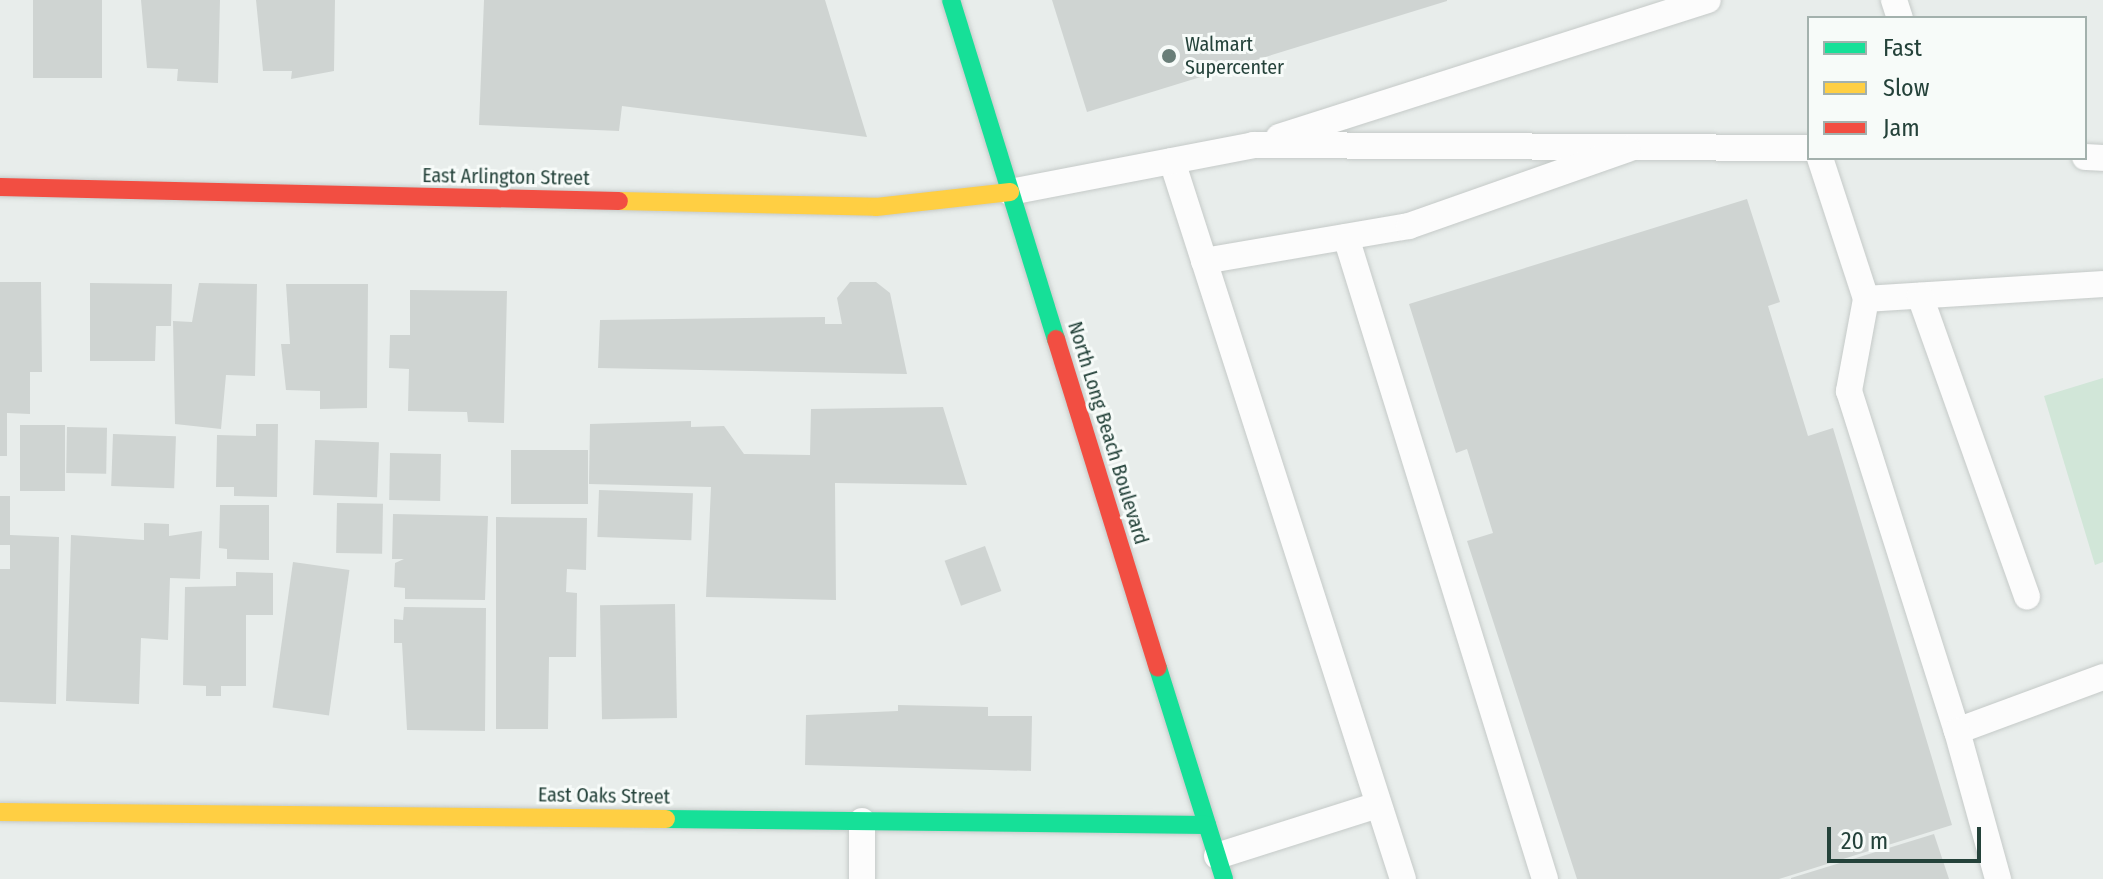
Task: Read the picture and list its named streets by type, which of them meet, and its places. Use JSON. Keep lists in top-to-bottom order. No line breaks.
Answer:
{"streets":{"street":["East Arlington Street","North Long Beach Boulevard","East Oaks Street"]},"crossings":[["East Arlington Street","North Long Beach Boulevard"],["North Long Beach Boulevard","East Oaks Street"]],"places":["Walmart Supercenter"],"legend":["Fast","Slow","Jam"],"scale_bar":"20 m"}
